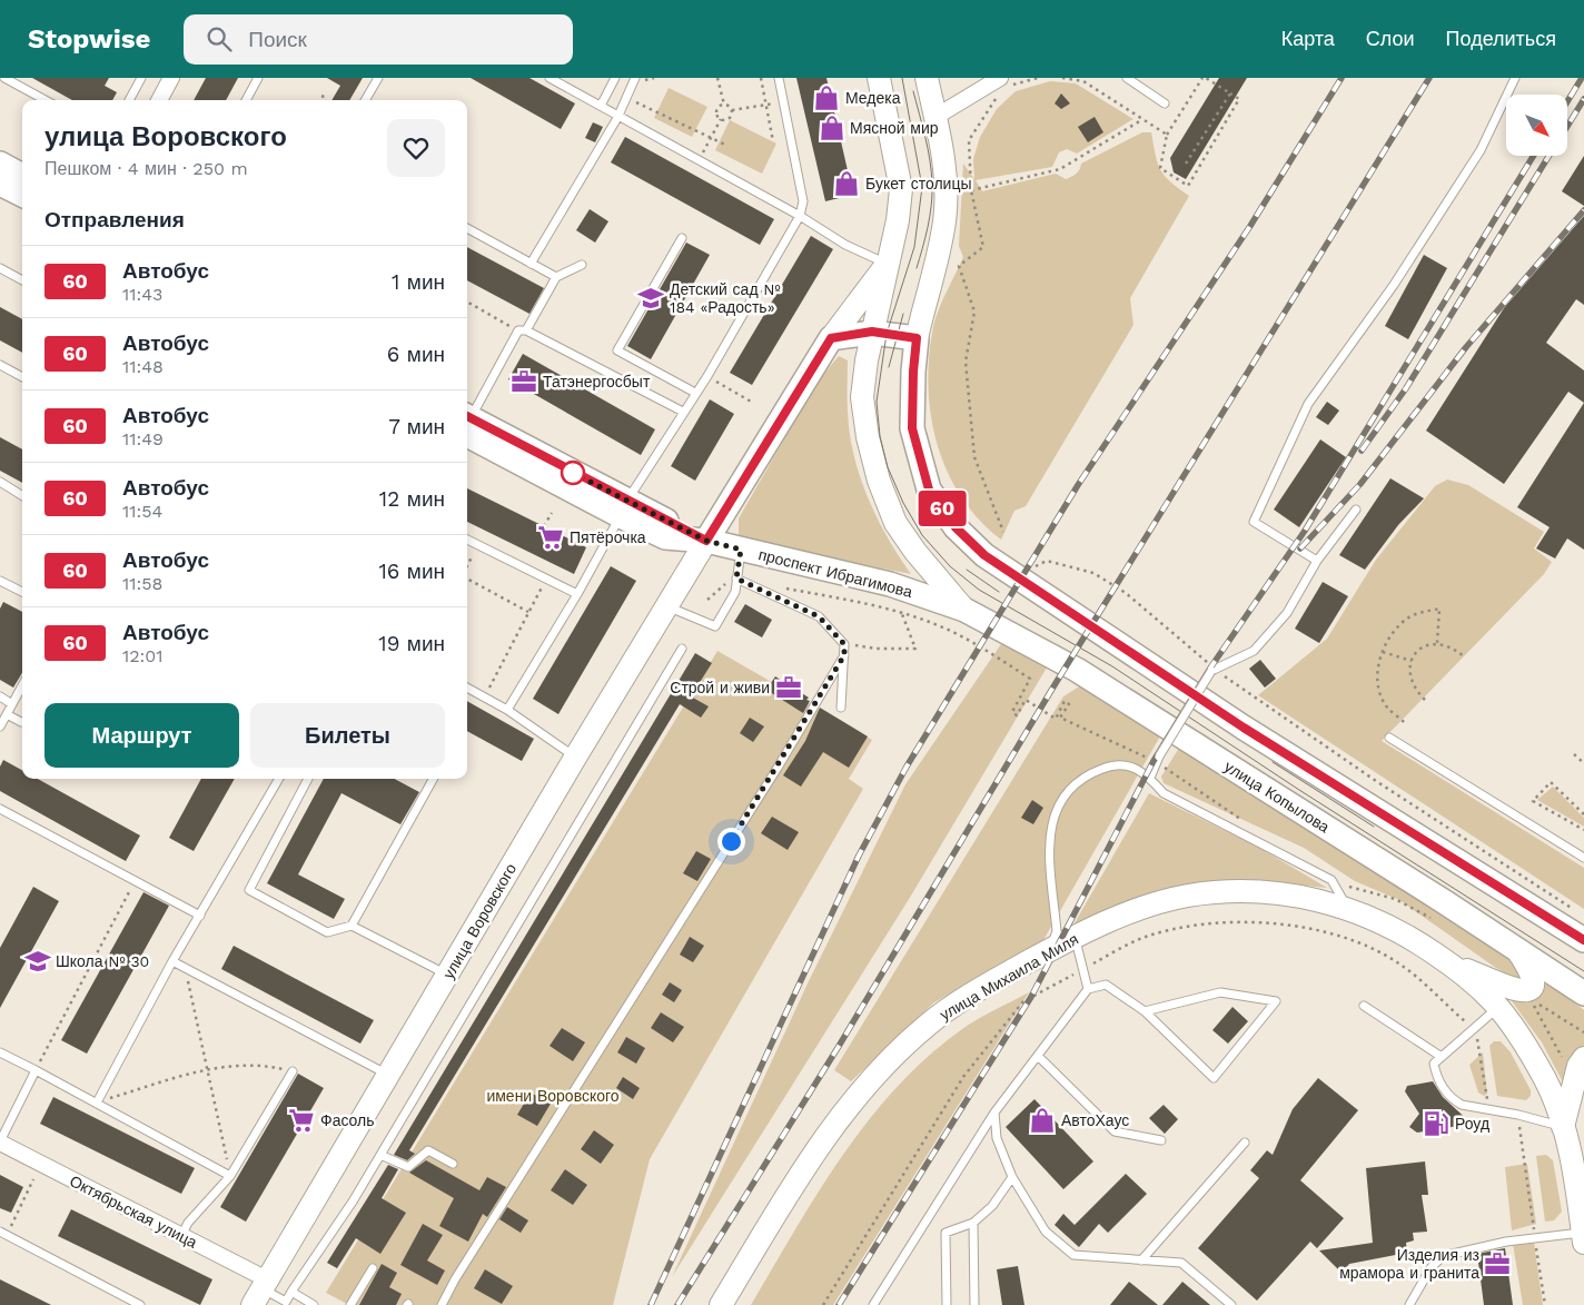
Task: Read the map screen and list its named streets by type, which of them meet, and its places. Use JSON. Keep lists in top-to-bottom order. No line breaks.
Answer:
{"streets":{"main road":["проспект Ибрагимова","улица Копылова","улица Воровского","улица Михаила Миля"],"street":["Октябрьская улица"]},"crossings":[["проспект Ибрагимова","улица Копылова"],["проспект Ибрагимова","улица Воровского"],["улица Воровского","Октябрьская улица"]],"parks":["имени Воровского"],"places":{"shop":["Медека","Мясной мир","Букет столицы","АвтоХаус"],"school or university":["Детский сад № 184 «Радость»","Школа № 30"],"office":["Татэнергосбыт","Строй и живи","Изделия из мрамора и гранита"],"supermarket":["Пятёрочка","Фасоль"],"fuel station":["Роуд"]},"lines":["bus line 60"],"north":"bottom right","page":{"header":"Stopwise","search":"Поиск","nav":["Карта","Слои","Поделиться"],"on_map":"60","heading":[["улица Воровского","Пешком · 4 мин · 250 m"],"Отправления"],"list":[{"mark":"60","name":"Автобус","note":"11:43","value":"1 мин"},{"mark":"60","name":"Автобус","note":"11:48","value":"6 мин"},{"mark":"60","name":"Автобус","note":"11:49","value":"7 мин"},{"mark":"60","name":"Автобус","note":"11:54","value":"12 мин"},{"mark":"60","name":"Автобус","note":"11:58","value":"16 мин"},{"mark":"60","name":"Автобус","note":"12:01","value":"19 мин"}],"buttons":["Маршрут","Билеты"]}}
